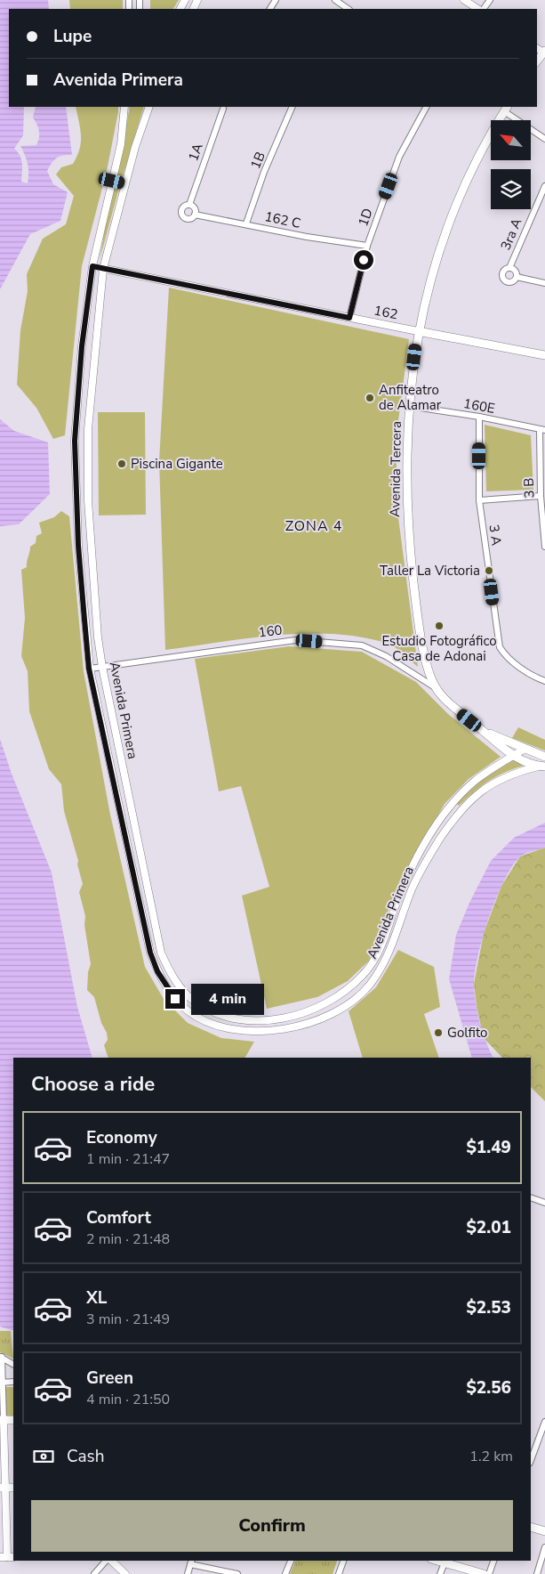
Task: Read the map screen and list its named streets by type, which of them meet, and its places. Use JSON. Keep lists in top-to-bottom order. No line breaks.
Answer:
{"streets":{"main road":["162","Avenida Tercera","160"],"street":["1A","1B","1D","162 C","3ra A","160E","3 B","3 A","Avenida Primera"]},"crossings":[["1A","162 C"],["1B","162 C"],["1D","162 C"],["1D","162"],["162","Avenida Tercera"],["162","Avenida Primera"],["160E","Avenida Tercera"],["160E","3 B"],["160E","3 A"],["Avenida Tercera","160"],["160","Avenida Primera"]],"districts":["ZONA 4"],"places":["Anfiteatro de Alamar","Piscina Gigante","Taller La Victoria","Estudio Fotográfico Casa de Adonai","Golfito"],"north":"top left","page":{"banner":["Lupe","Avenida Primera"],"bubble":"4 min","heading":"Choose a ride","list":[{"name":"Economy","note":"1 min · 21:47","value":"$1.49"},{"name":"Comfort","note":"2 min · 21:48","value":"$2.01"},{"name":"XL","note":"3 min · 21:49","value":"$2.53"},{"name":"Green","note":"4 min · 21:50","value":"$2.56"}],"pay":["Cash","1.2 km"],"buttons":"Confirm"}}
